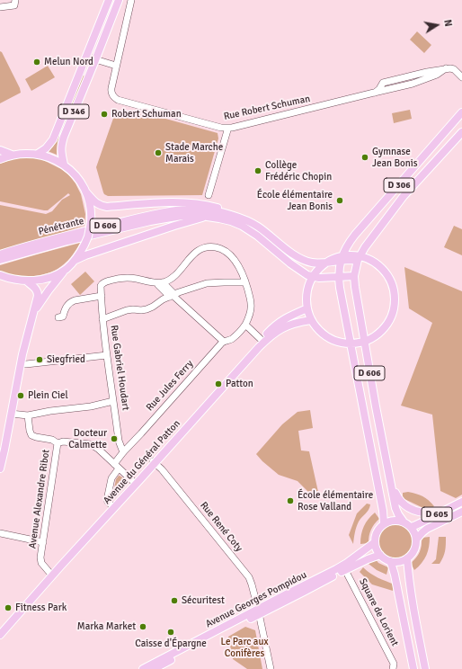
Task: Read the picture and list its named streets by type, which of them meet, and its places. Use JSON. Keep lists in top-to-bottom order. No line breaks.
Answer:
{"streets":{"main road":["D 346","D 306","D 606","Pénétrante","Avenue du Général Patton","D 605","Avenue Georges Pompidou"],"street":["Rue Robert Schuman","Rue Gabriel Houdart","Rue Jules Ferry","Avenue Alexandre Ribot","Rue René Coty","Square de Lorient"]},"crossings":[["D 306","D 606"],["D 606","Pénétrante"],["D 606","D 605"],["D 606","Avenue Georges Pompidou"],["Rue Gabriel Houdart","Rue Jules Ferry"],["Rue Jules Ferry","Avenue du Général Patton"],["Avenue du Général Patton","Avenue Alexandre Ribot"],["Avenue du Général Patton","Rue René Coty"],["D 605","Avenue Georges Pompidou"],["Rue René Coty","Avenue Georges Pompidou"],["Avenue Georges Pompidou","Square de Lorient"]],"parks":["Le Parc aux Conifères"],"places":["Melun Nord","Robert Schuman","Stade Marche Marais","Gymnase Jean Bonis","Collège Frédéric Chopin","École élémentaire Jean Bonis","Siegfried","Patton","Plein Ciel","Docteur Calmette","École élémentaire Rose Valland","Sécuritest","Fitness Park","Marka Market","Caisse d'Épargne"],"north":"right"}
